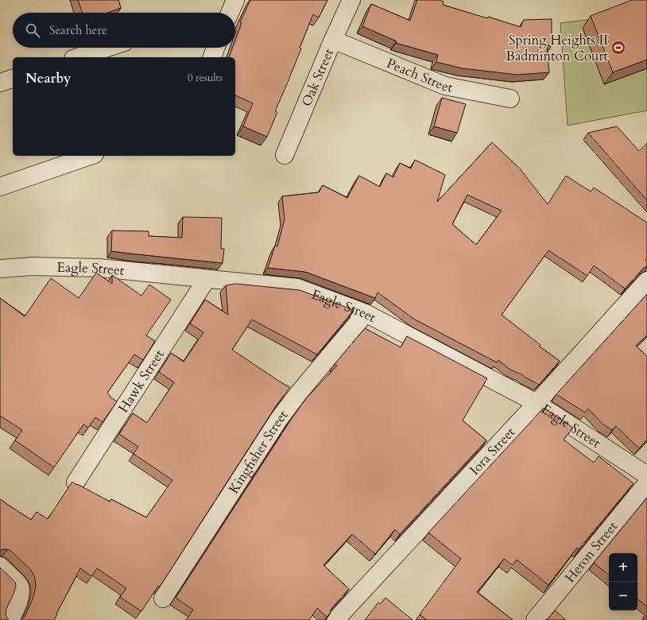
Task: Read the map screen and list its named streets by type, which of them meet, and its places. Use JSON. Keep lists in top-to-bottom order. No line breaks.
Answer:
{"streets":{"street":["Peach Street","Oak Street","Eagle Street","Hawk Street","Kingfisher Street","Iora Street","Heron Street"]},"crossings":[["Peach Street","Oak Street"],["Eagle Street","Hawk Street"],["Eagle Street","Kingfisher Street"],["Eagle Street","Iora Street"]],"places":{"sports":["Spring Heights II Badminton Court"]},"page":{"search":"Search here","heading":["Nearby","0 results"],"map_buttons":["+","−"]}}
